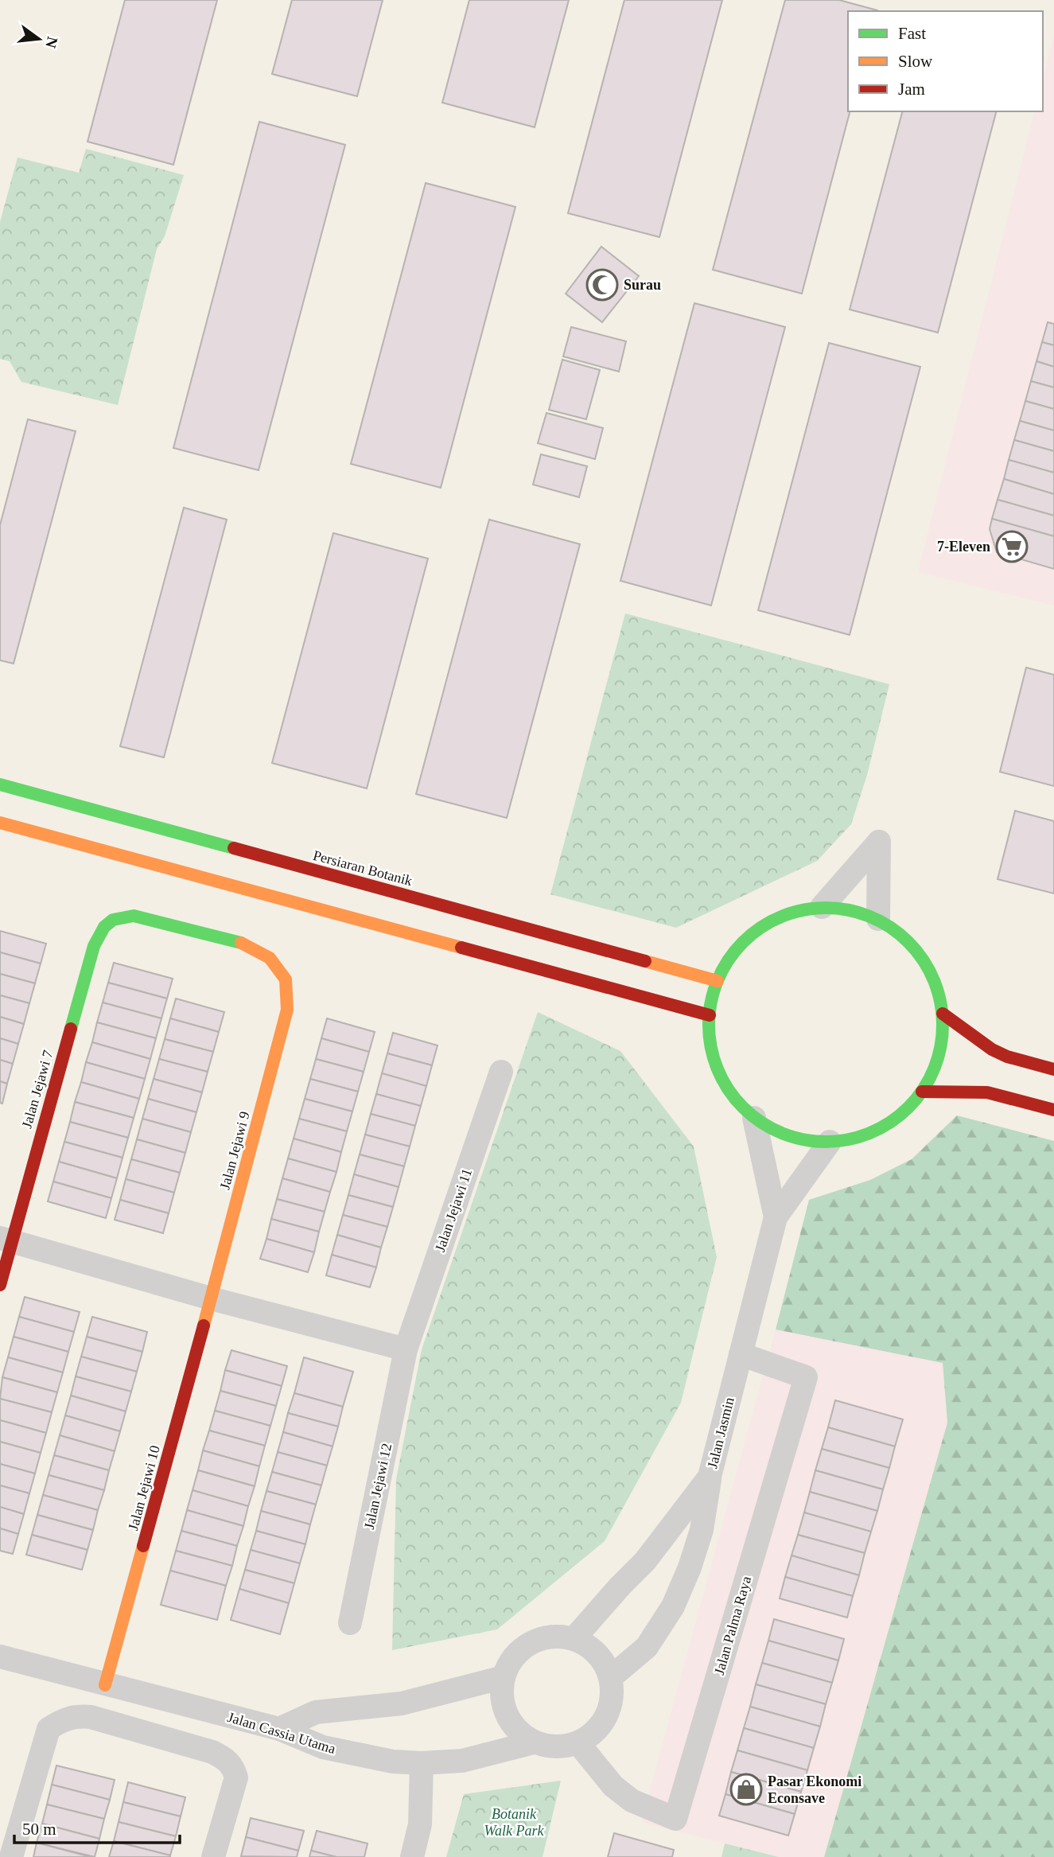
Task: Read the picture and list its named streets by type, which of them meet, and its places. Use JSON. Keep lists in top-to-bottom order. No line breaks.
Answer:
{"streets":{"main road":["Persiaran Botanik","Jalan Jejawi 7","Jalan Jejawi 9","Jalan Jejawi 10"],"street":["Jalan Jejawi 11","Jalan Jasmin","Jalan Jejawi 12","Jalan Palma Raya","Jalan Cassia Utama"]},"crossings":[["Jalan Jejawi 7","Jalan Jejawi 9"],["Jalan Jejawi 9","Jalan Jejawi 10"],["Jalan Jejawi 11","Jalan Jejawi 12"],["Jalan Jasmin","Jalan Palma Raya"],["Jalan Jasmin","Jalan Cassia Utama"],["Jalan Jejawi 10","Jalan Cassia Utama"],["Jalan Palma Raya","Jalan Cassia Utama"]],"parks":["Botanik Walk Park"],"places":{"mosque":["Surau"],"supermarket":["7-Eleven"],"shop":["Pasar Ekonomi Econsave"]},"legend":["Fast","Slow","Jam"],"scale_bar":"50 m","north":"right"}
